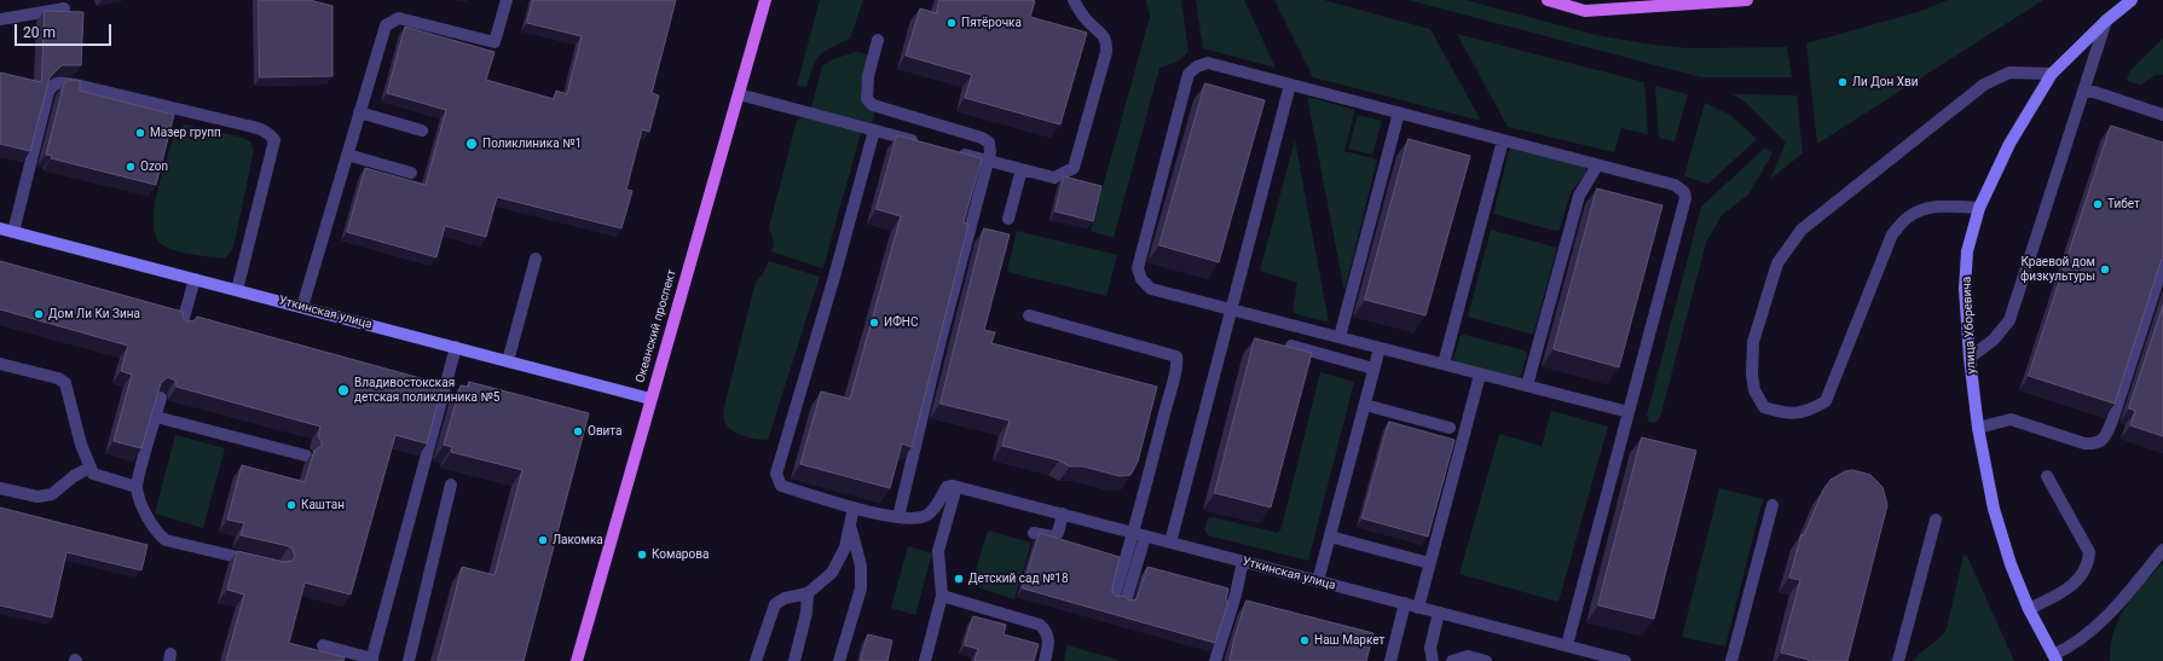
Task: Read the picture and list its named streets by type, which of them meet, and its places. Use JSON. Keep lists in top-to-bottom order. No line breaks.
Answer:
{"streets":{"main road":["Уткинская улица","улица Уборевича","Океанский проспект"]},"crossings":[["Уткинская улица","Океанский проспект"]],"places":["Пятёрочка","Ли Дон Хви","Мазер групп","Поликлиника №1","Ozon","Тибет","Краевой дом физкультуры","Дом Ли Ки Зина","ИФНС","Владивостокская детская поликлиника №5","Овита","Каштан","Лакомка","Комарова","Детский сад №18","Наш Маркет"],"scale_bar":"20 m"}
